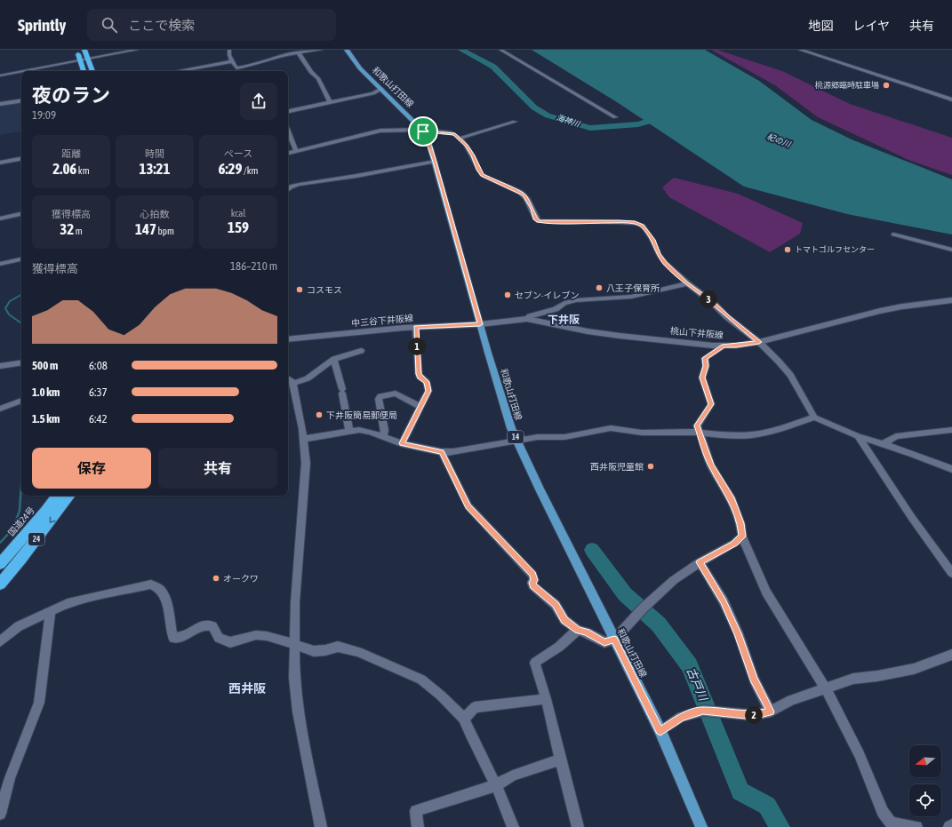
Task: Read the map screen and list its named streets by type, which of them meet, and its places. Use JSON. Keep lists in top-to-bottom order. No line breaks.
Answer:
{"streets":{"highway":["国道24号","24"],"main road":["和歌山打田線","中三谷下井阪線","桃山下井阪線","14"]},"crossings":[["和歌山打田線","中三谷下井阪線"],["和歌山打田線","桃山下井阪線"],["中三谷下井阪線","桃山下井阪線"]],"districts":["下井阪","西井阪"],"water":["海神川","紀の川","古戸川"],"places":["桃源郷臨時駐車場","トマトゴルフセンター","八王子保育所","コスモス","セブン-イレブン","下井阪簡易郵便局","西井阪児童館","オークワ"],"north":"left","page":{"header":"Sprintly","search":"ここで検索","nav":["地図","レイヤ","共有"],"heading":["夜のラン","19:09"],"stats":[["距離","2.06 km"],["時間","13:21"],["ペース","6:29 /km"],["獲得標高","32 m"],["心拍数","147 bpm"],["kcal","159"]],"chart":["獲得標高","186–210 m"],"pins":["3","1","2"],"list":[{"name":"500 m","note":"6:08"},{"name":"1.0 km","note":"6:37"},{"name":"1.5 km","note":"6:42"}],"buttons":["保存","共有"]}}
